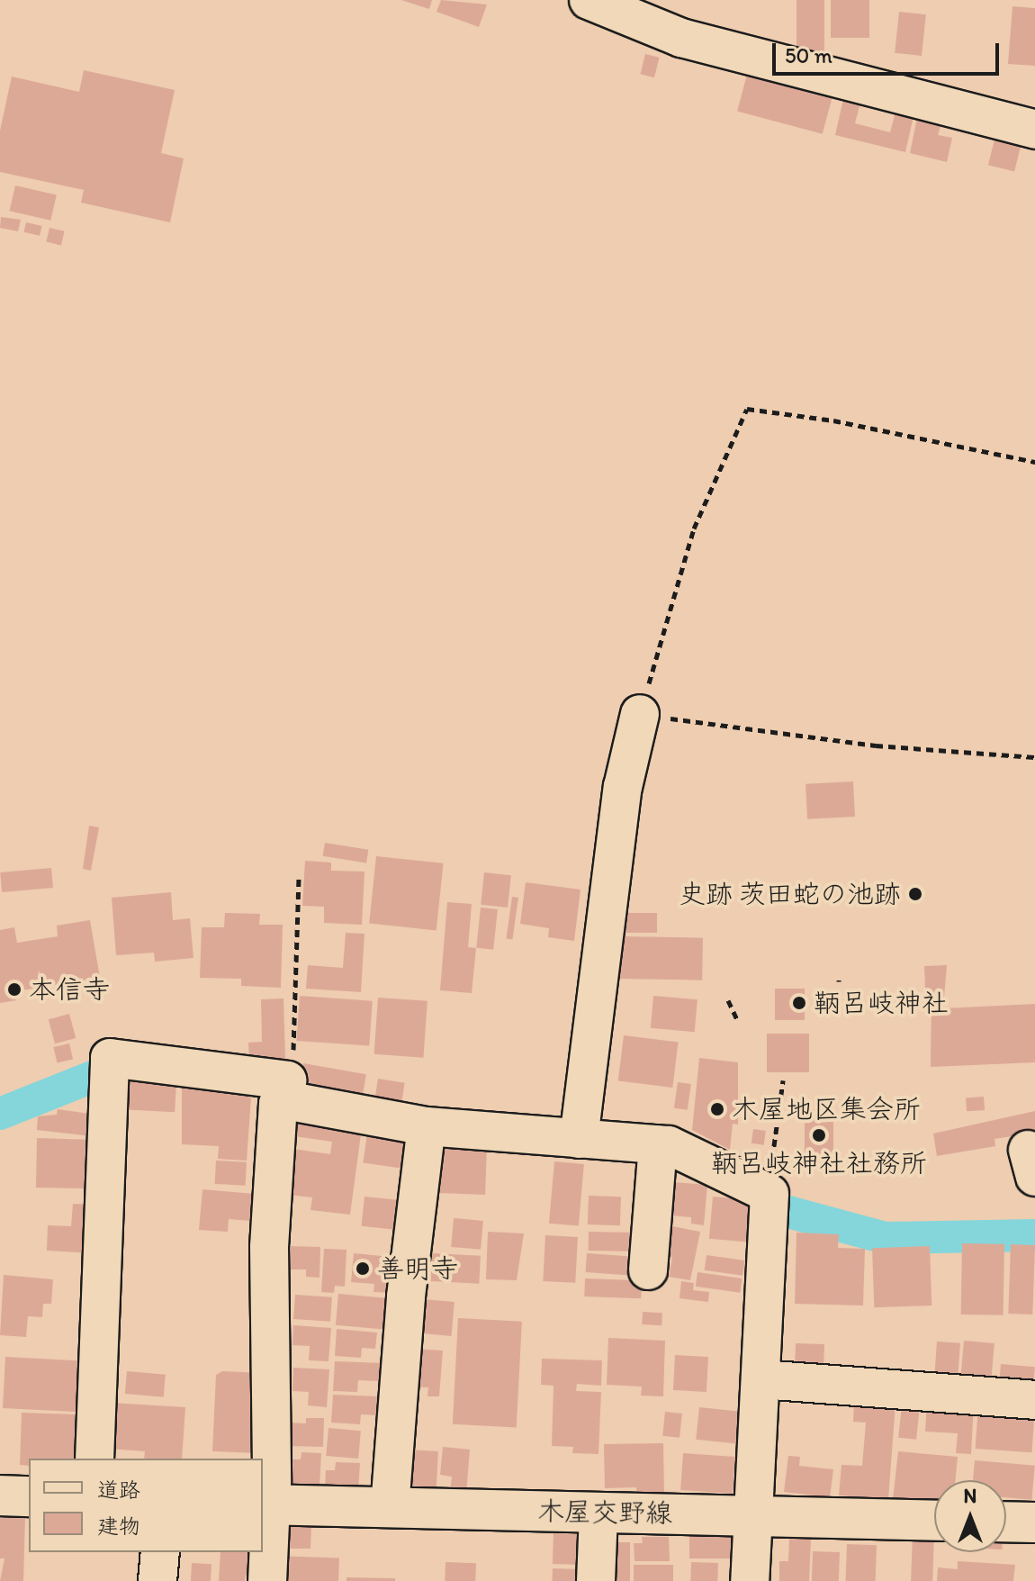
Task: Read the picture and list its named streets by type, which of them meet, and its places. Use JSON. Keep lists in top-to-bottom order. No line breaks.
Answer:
{"streets":{"main road":["木屋交野線"]},"places":["史跡 茨田蛇の池跡","本信寺","鞆呂岐神社","木屋地区集会所","鞆呂岐神社社務所","善明寺"],"legend":["道路","建物"],"scale_bar":"50 m","north":"top"}
